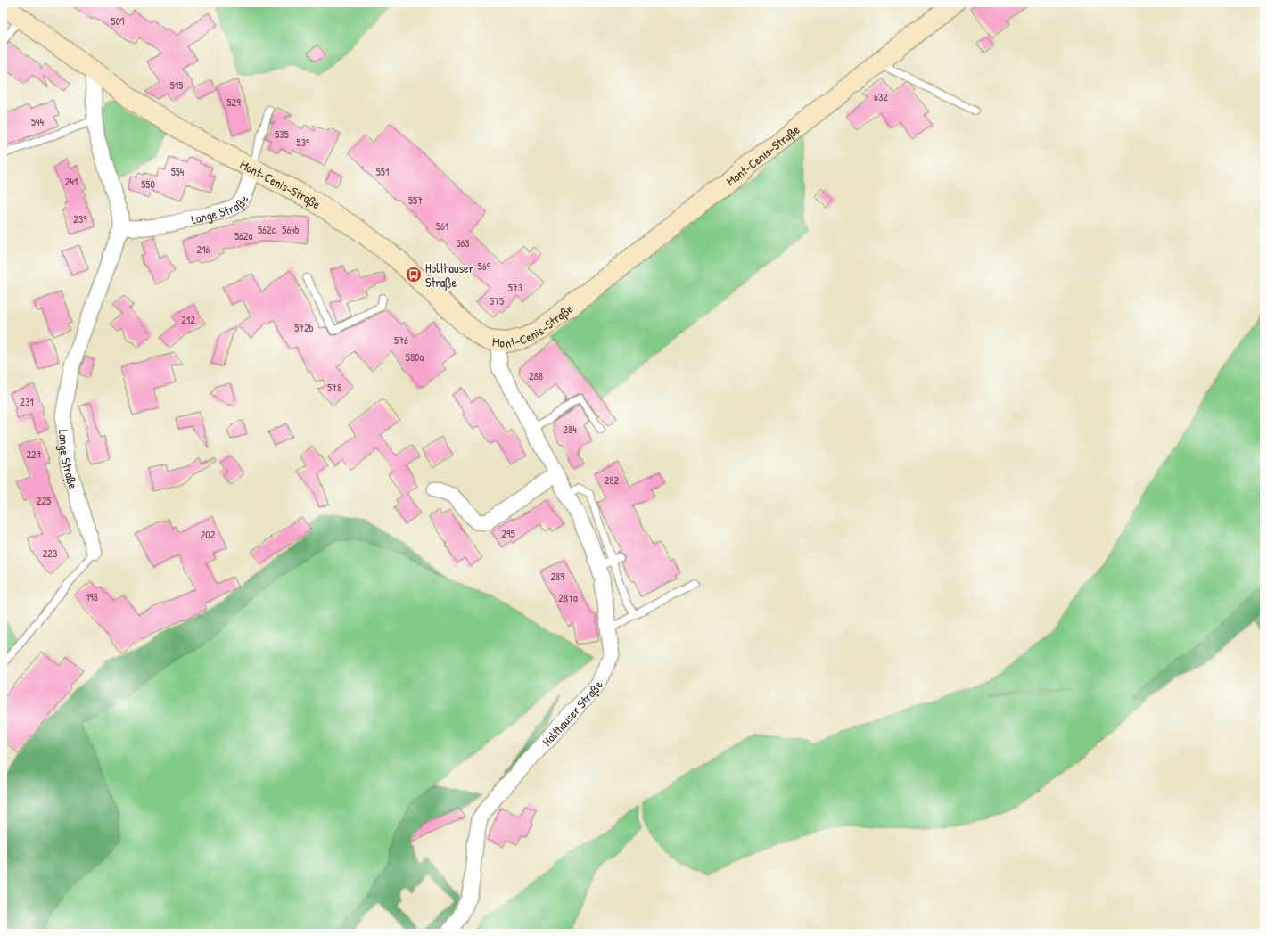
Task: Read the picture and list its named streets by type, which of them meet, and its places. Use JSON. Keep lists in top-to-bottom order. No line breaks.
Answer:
{"streets":{"main road":["Mont-Cenis-Straße"],"street":["Lange Straße","Holthauser Straße"]},"crossings":[["Mont-Cenis-Straße","Lange Straße"],["Mont-Cenis-Straße","Holthauser Straße"]],"places":{"bus stop":["Holthauser Straße"]},"house_numbers":["509","515","632","529","544","535","539","554","551","241","550","557","239","561","562c","564b","562a","563","216","569","573","575","212","572b","576","580a","288","578","231","284","227","282","225","295","202","223","289","198","287a"]}
